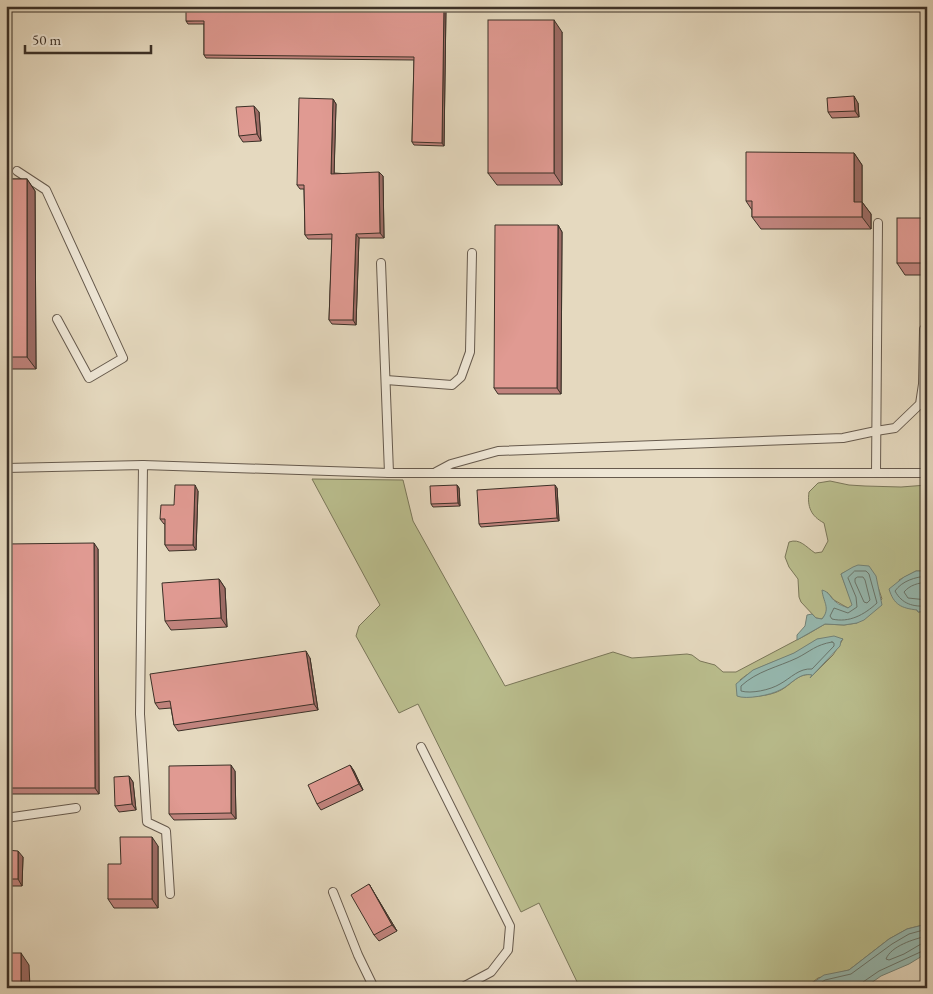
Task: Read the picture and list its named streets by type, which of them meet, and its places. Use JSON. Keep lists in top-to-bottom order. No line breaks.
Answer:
{"scale_bar":"50 m"}
